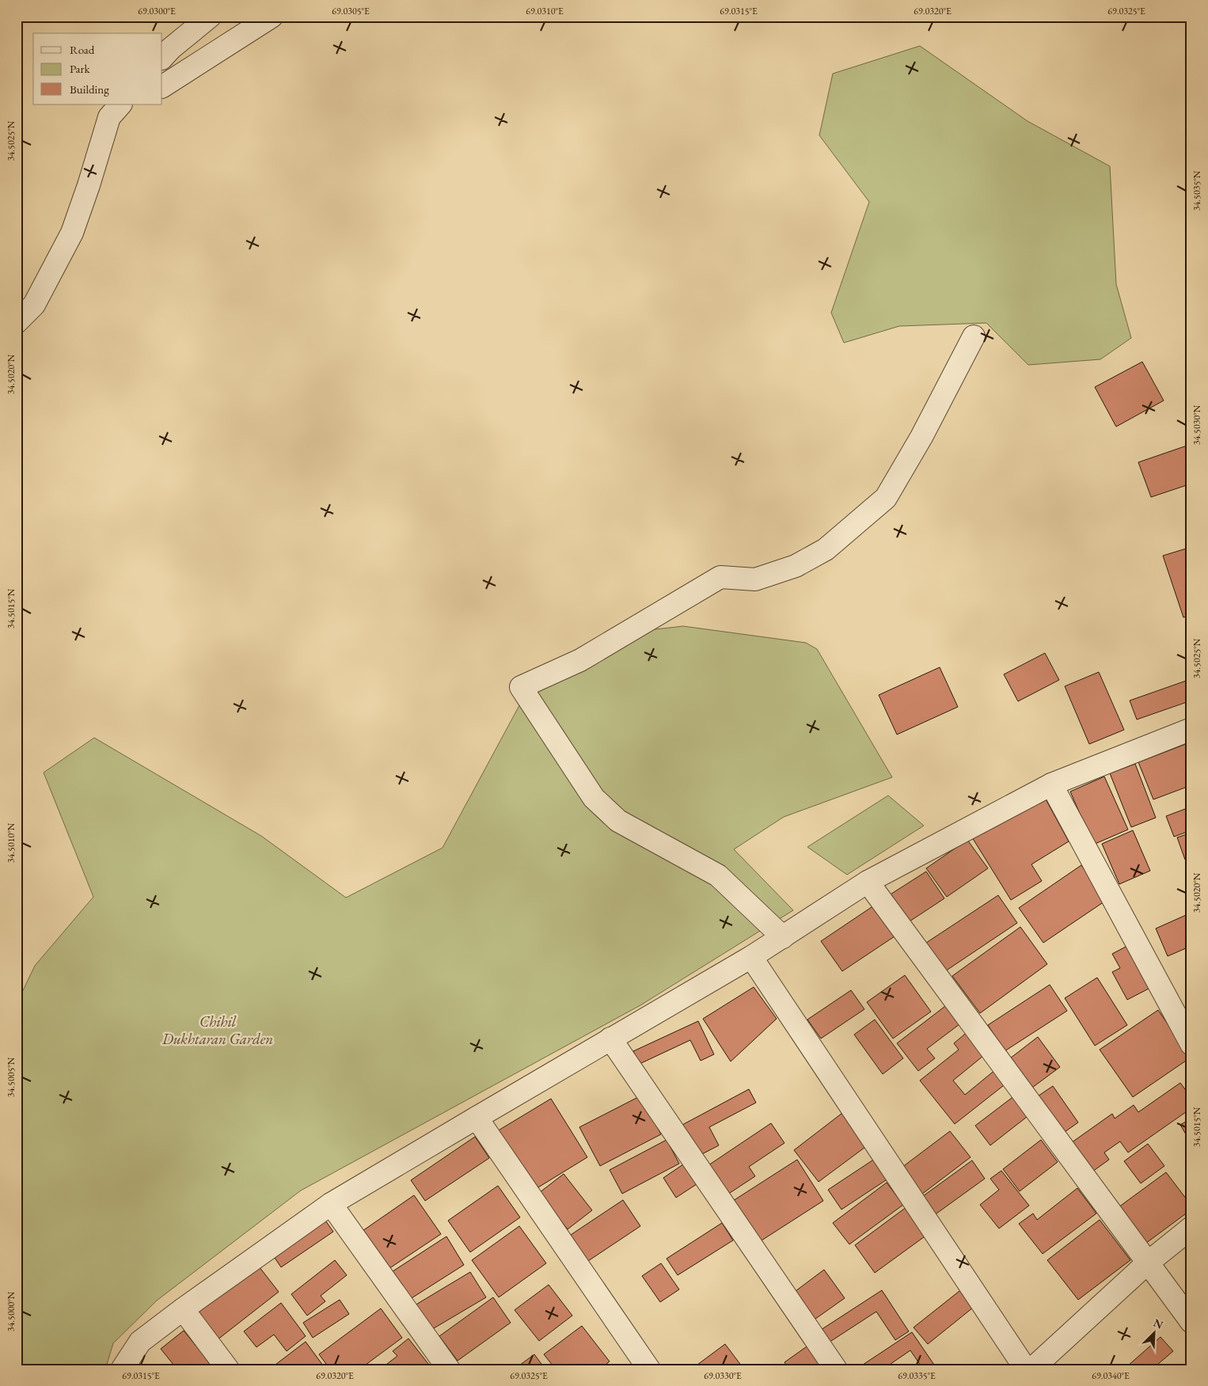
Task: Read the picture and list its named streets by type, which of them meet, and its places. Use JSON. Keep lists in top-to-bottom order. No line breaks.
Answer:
{"parks":["Chihil Dukhtaran Garden"],"legend":["Road","Park","Building"],"north":"top right","coordinates":["69.0300°E","69.0305°E","69.0310°E","69.0315°E","69.0320°E","69.0325°E","34.5025°N","34.5035°N","34.5020°N","34.5030°N","34.5015°N","34.5010°N","34.5005°N","34.5000°N","69.0330°E","69.0335°E","69.0340°E"]}
